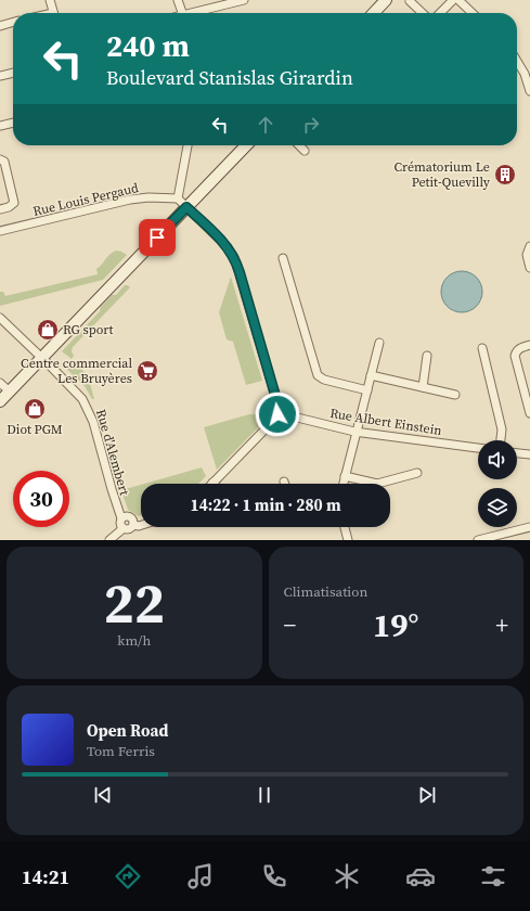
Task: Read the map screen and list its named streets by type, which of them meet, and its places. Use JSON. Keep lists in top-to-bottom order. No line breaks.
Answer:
{"streets":{"street":["Rue Louis Pergaud","Rue Albert Einstein","Rue d'Alembert"]},"places":{"building":["Crématorium Le Petit-Quevilly"],"shop":["RG sport","Diot PGM"],"supermarket":["Centre commercial Les Bruyères"]},"page":{"turn":["240 m","Boulevard Stanislas Girardin"],"limit":"30","trip":"14:22 · 1 min · 280 m","tile":[["22","km/h"],"Climatisation"],"heat":["−","19°","+"],"song":["Open Road","Tom Ferris"],"tabs":"14:21"}}
